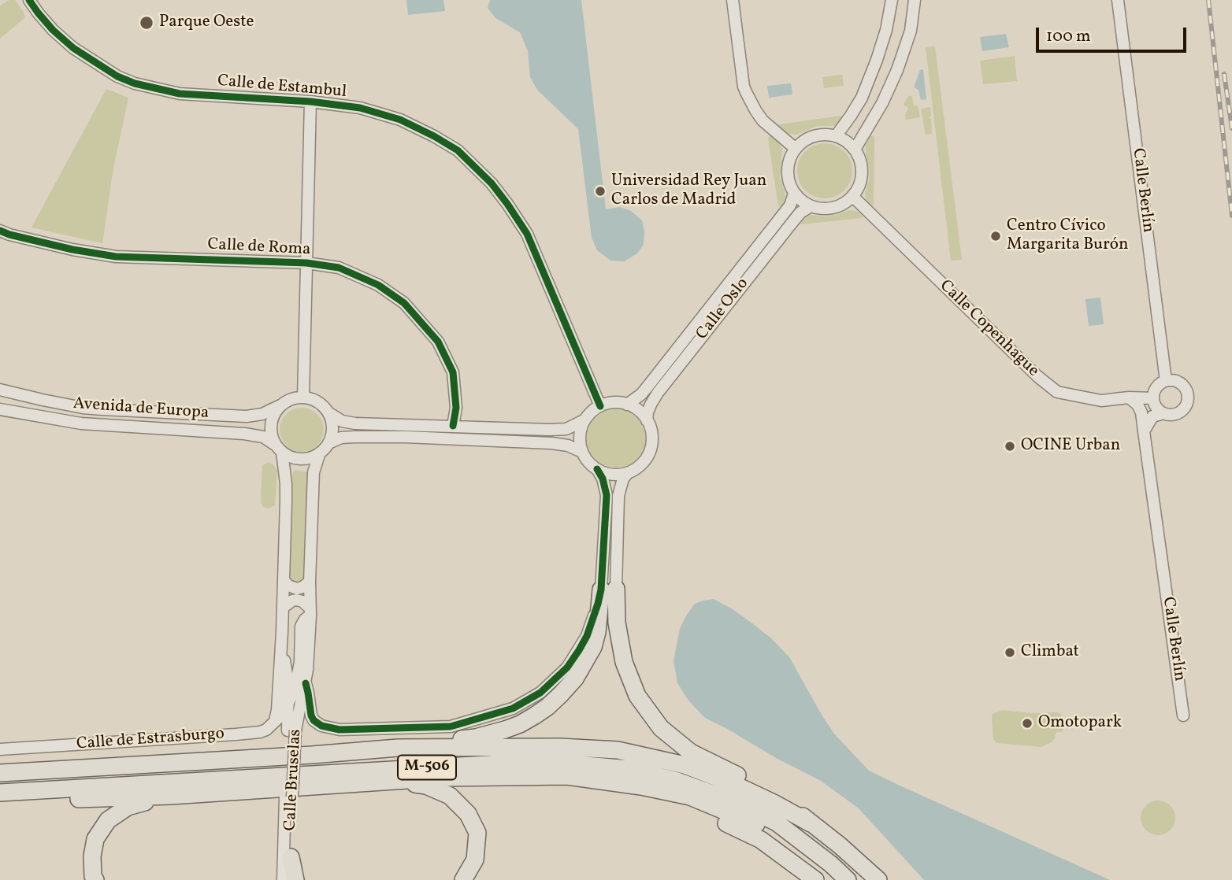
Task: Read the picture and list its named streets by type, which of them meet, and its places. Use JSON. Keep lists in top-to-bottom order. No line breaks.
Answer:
{"streets":{"highway":["M-506"],"street":["Calle de Estambul","Calle Berlín","Calle de Roma","Calle Oslo","Calle Copenhague","Avenida de Europa","Calle de Estrasburgo","Calle Bruselas"]},"crossings":[["Calle de Estambul","Calle Oslo"],["Calle Berlín","Calle Copenhague"],["Calle Oslo","Calle Copenhague"],["Avenida de Europa","Calle Bruselas"],["Calle de Estrasburgo","Calle Bruselas"]],"places":["Parque Oeste","Universidad Rey Juan Carlos de Madrid","Centro Cívico Margarita Burón","OCINE Urban","Climbat","Omotopark"],"scale_bar":"100 m"}
